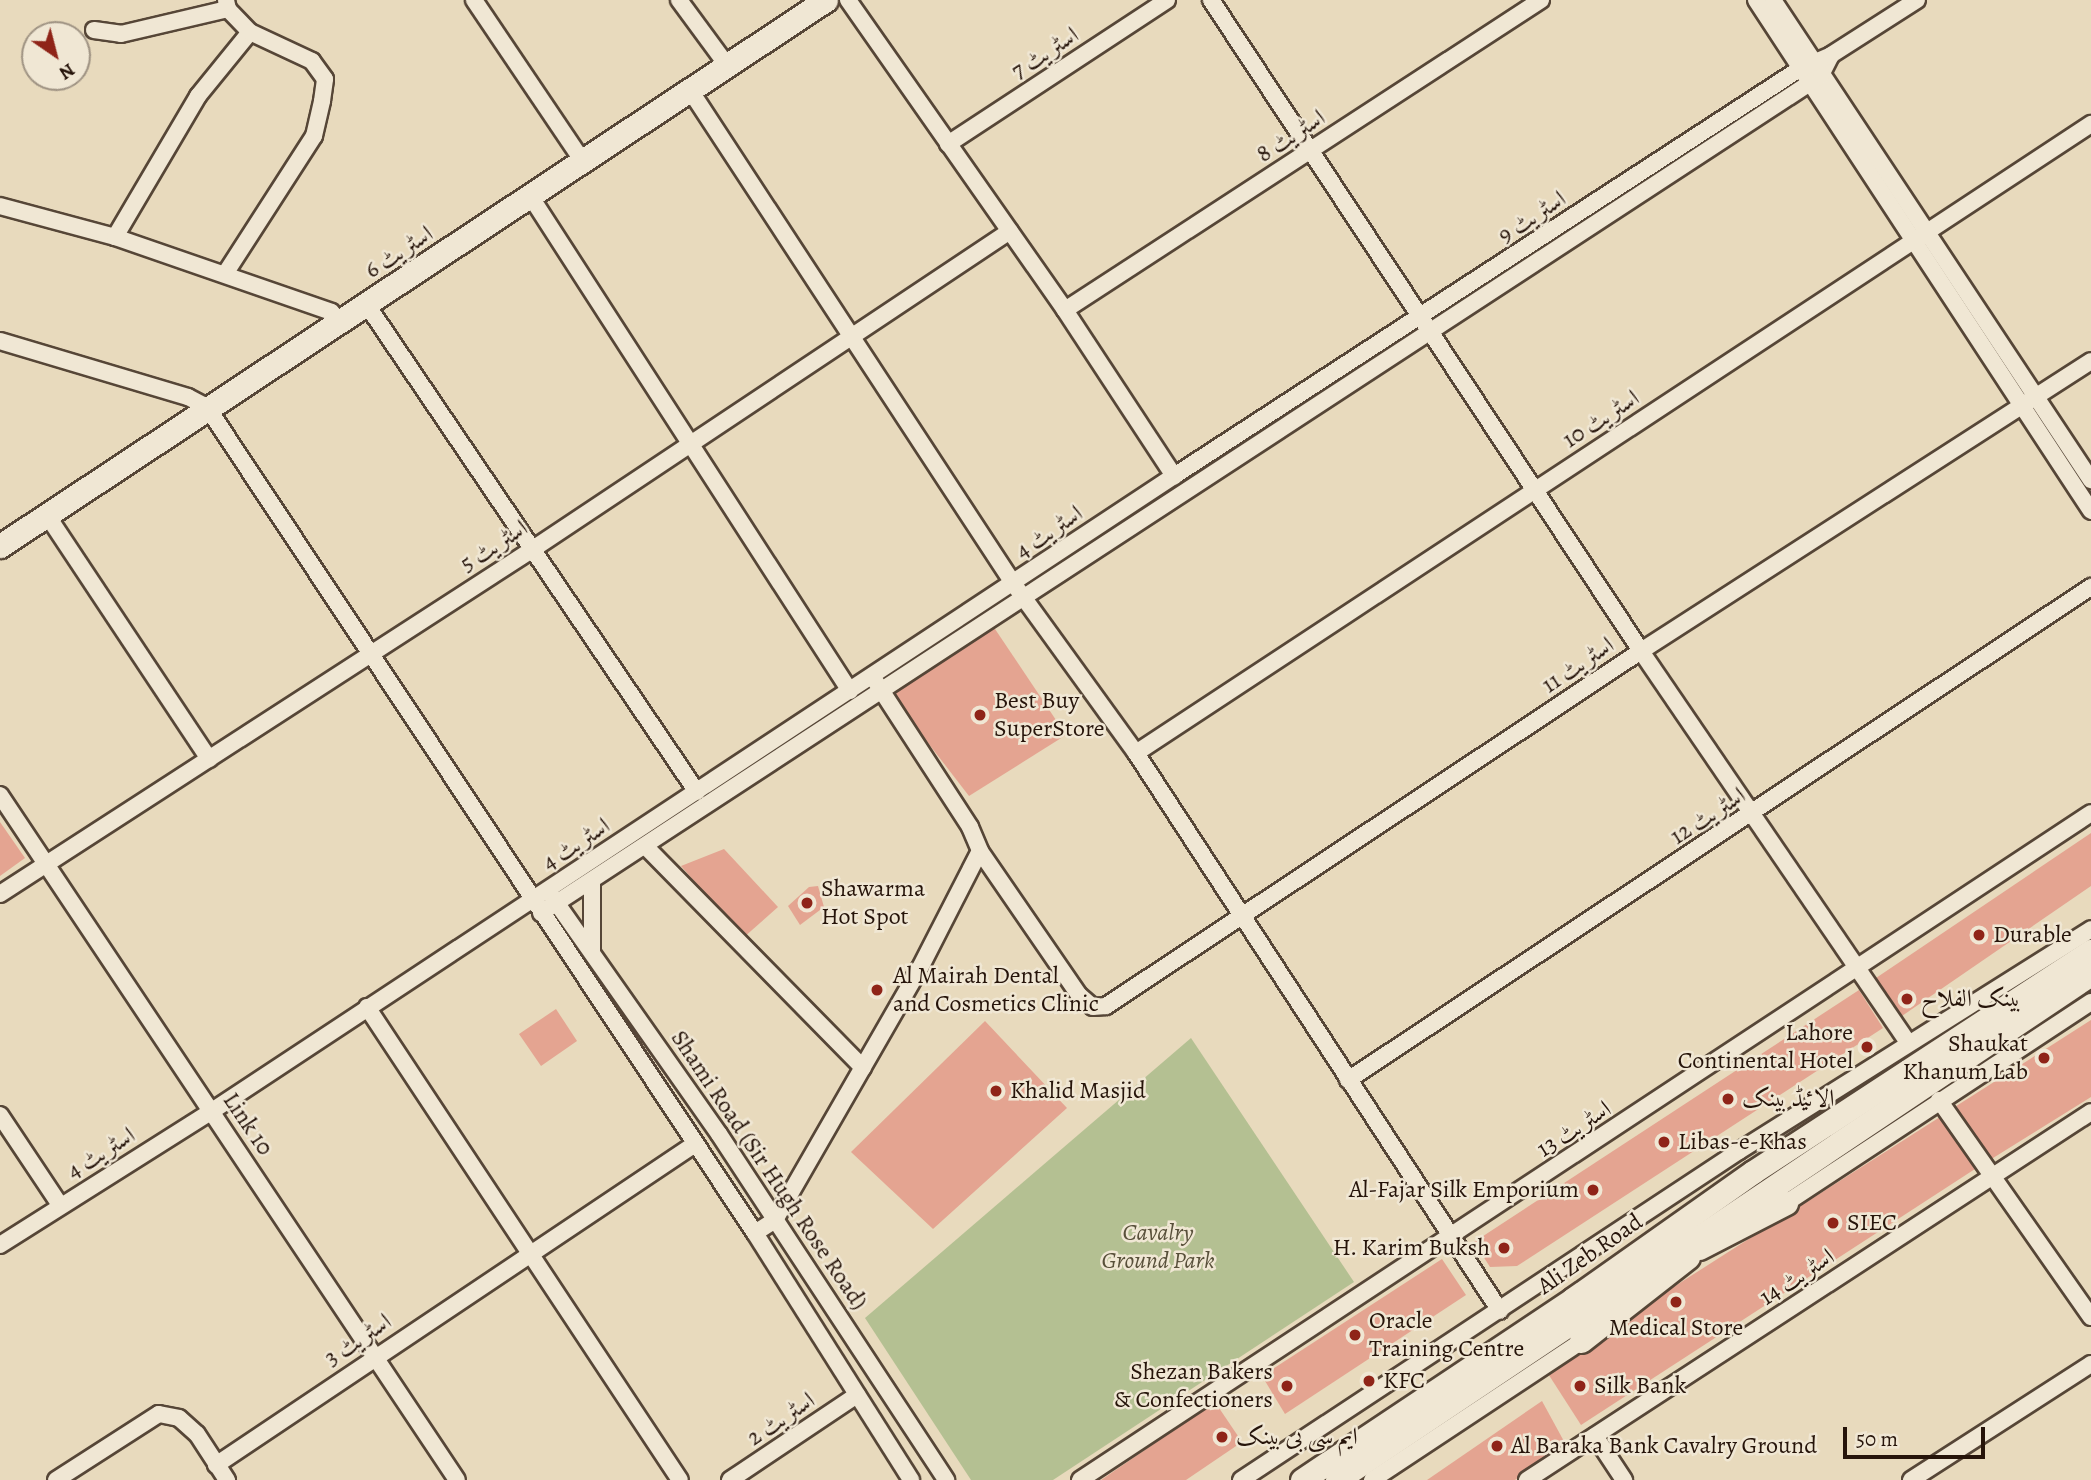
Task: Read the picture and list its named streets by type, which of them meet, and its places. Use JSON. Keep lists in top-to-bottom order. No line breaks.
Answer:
{"streets":{"main road":["اسٹریٹ 6","Ali Zeb Road"],"street":["اسٹریٹ 7","اسٹریٹ 8","اسٹریٹ 9","اسٹریٹ 10","اسٹریٹ 4","اسٹریٹ 5","اسٹریٹ 11","اسٹریٹ 12","Link 10","اسٹریٹ 13","Shami Road (Sir Hugh Rose Road)","اسٹریٹ 14","اسٹریٹ 3","اسٹریٹ 2"]},"crossings":[["اسٹریٹ 9","اسٹریٹ 4"],["اسٹریٹ 6","Shami Road (Sir Hugh Rose Road)"],["اسٹریٹ 4","Link 10"],["اسٹریٹ 4","Shami Road (Sir Hugh Rose Road)"],["اسٹریٹ 5","Link 10"],["اسٹریٹ 5","Shami Road (Sir Hugh Rose Road)"],["Link 10","اسٹریٹ 3"],["Shami Road (Sir Hugh Rose Road)","اسٹریٹ 3"],["Shami Road (Sir Hugh Rose Road)","اسٹریٹ 2"]],"parks":["Cavalry Ground Park"],"places":["Best Buy SuperStore","Shawarma Hot Spot","Durable","Al Mairah Dental and Cosmetics Clinic","بینک الفلاح","Lahore Continental Hotel","Shaukat Khanum Lab","Khalid Masjid","الائیڈ بینک","Libas-e-Khas","Al-Fajar Silk Emporium","SIEC","H. Karim Buksh","Medical Store","Oracle Training Centre","KFC","Shezan Bakers & Confectioners","Silk Bank","ایم سی بی بینک","Al Baraka Bank Cavalry Ground"],"scale_bar":"50 m","north":"bottom right"}
